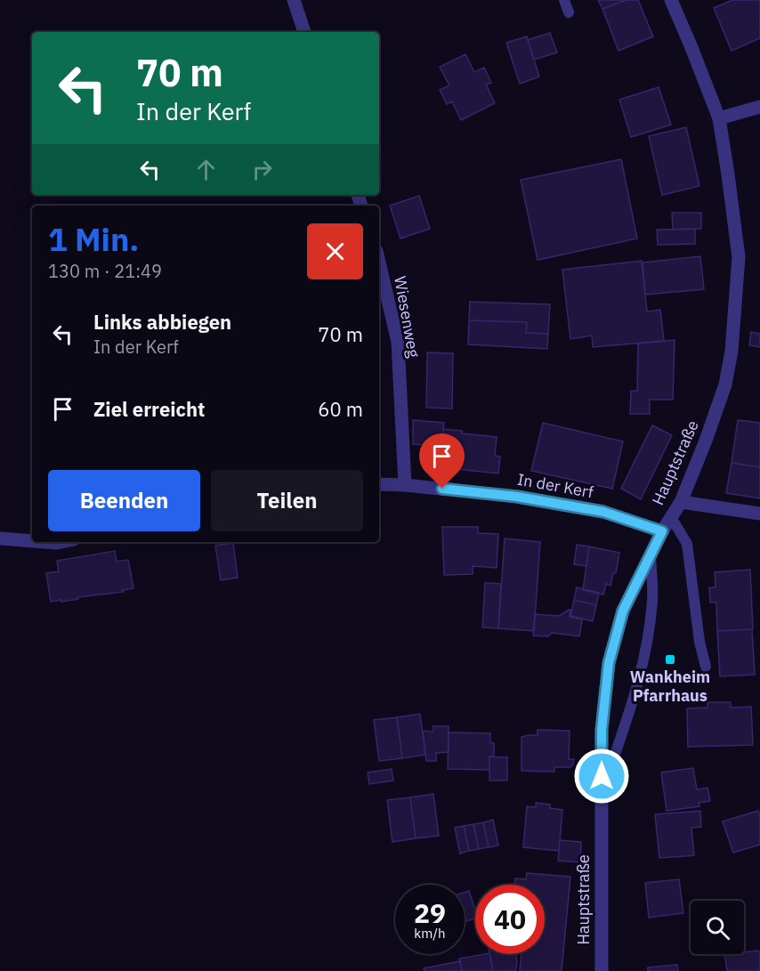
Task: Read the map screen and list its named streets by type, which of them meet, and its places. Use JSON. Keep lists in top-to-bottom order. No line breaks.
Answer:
{"streets":{"street":["Wiesenweg","Hauptstraße","In der Kerf"]},"crossings":[["Wiesenweg","In der Kerf"],["Hauptstraße","In der Kerf"]],"places":{"transit":["Wankheim Pfarrhaus"]},"page":{"turn":["70 m","In der Kerf"],"heading":["1 Min.","130 m · 21:49"],"list":[{"name":"Links abbiegen","note":"In der Kerf","value":"70 m"},{"name":"Ziel erreicht","value":"60 m"}],"buttons":["Beenden","Teilen"],"speed":"29 km/h","limit":"40"}}
